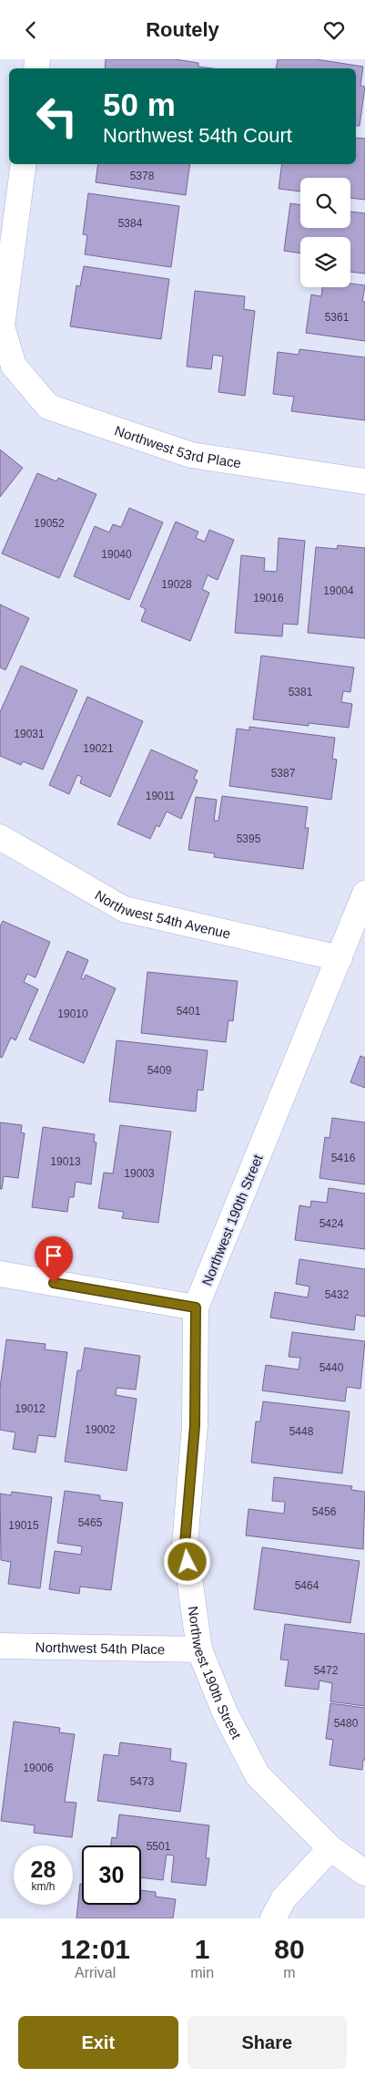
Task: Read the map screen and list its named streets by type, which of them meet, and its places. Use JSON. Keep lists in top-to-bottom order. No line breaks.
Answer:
{"streets":{"street":["Northwest 53rd Place","Northwest 54th Avenue","Northwest 190th Street","Northwest 54th Place"]},"crossings":[["Northwest 54th Avenue","Northwest 190th Street"],["Northwest 190th Street","Northwest 54th Place"]],"house_numbers":["5378","5384","5361","19052","19040","19028","19004","19016","5381","19031","19021","5387","19011","5395","5401","19010","5409","5416","19013","19003","5424","5432","5440","19012","19002","5448","5456","5465","19015","5464","5472","5480","19006","5473","5501"],"page":{"header":"Routely","turn":["50 m","Northwest 54th Court"],"speed":"28 km/h","limit":"30","eta":["12:01","Arrival","1","min","80","m"],"buttons":["Exit","Share"]}}
